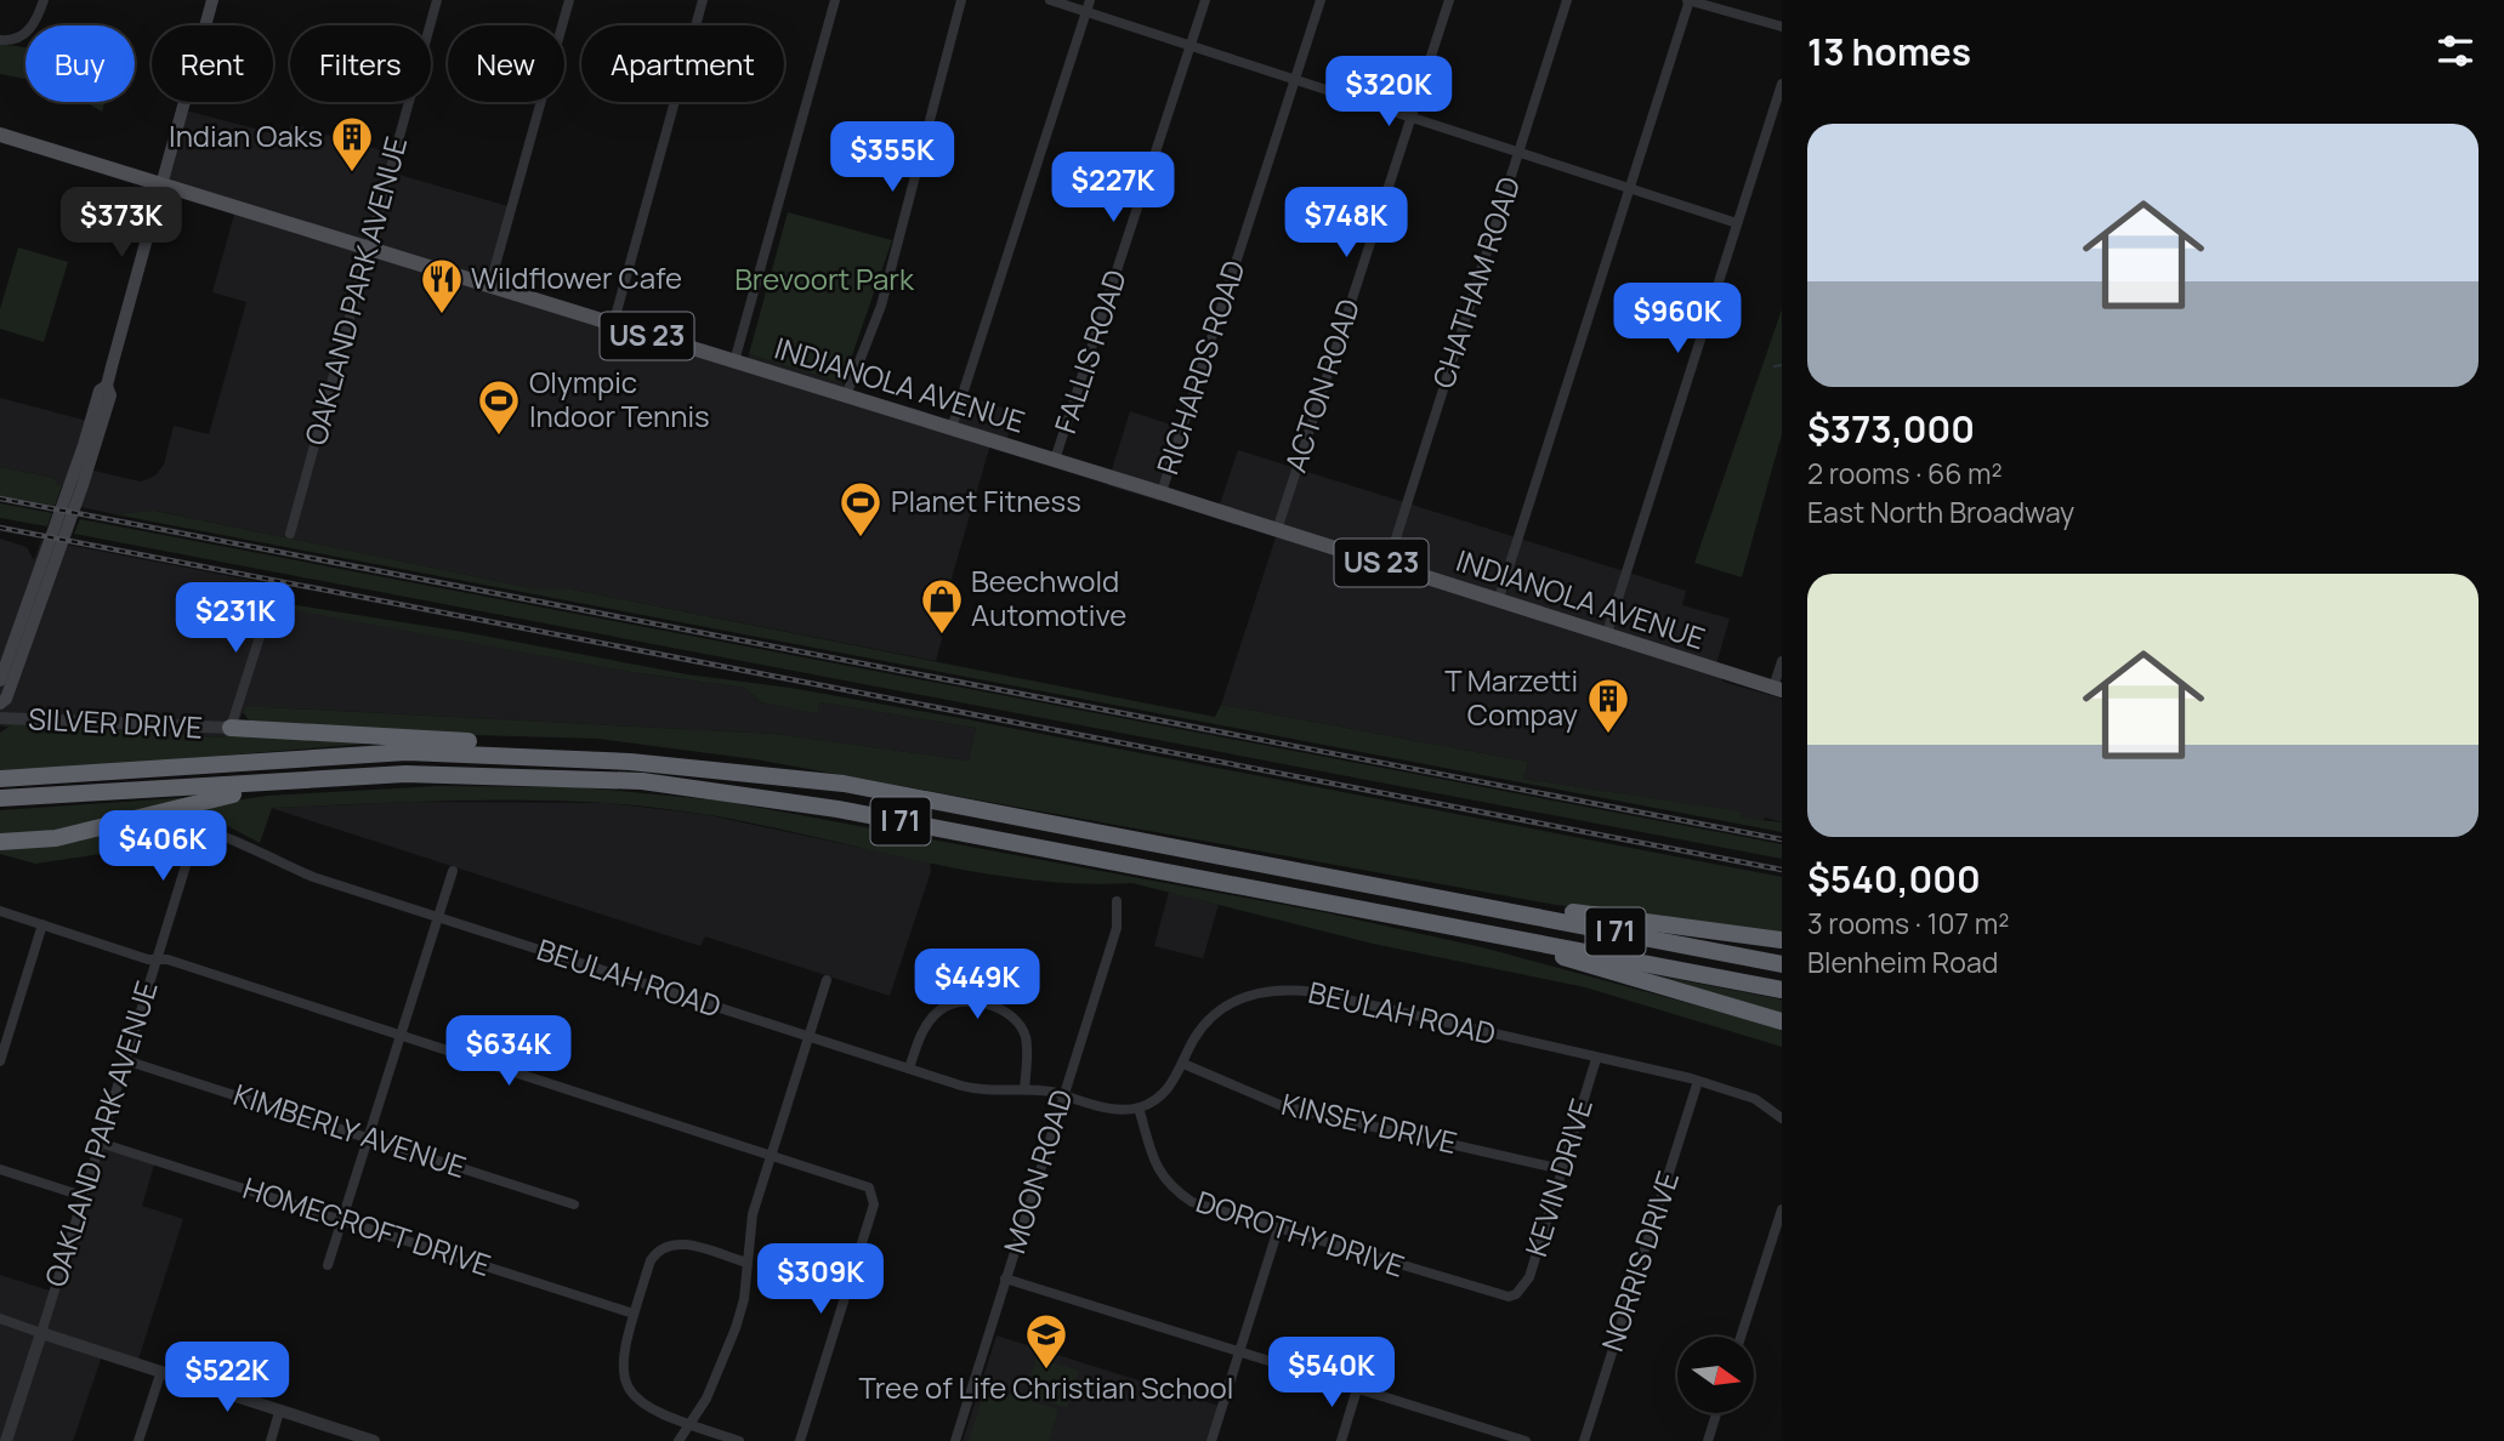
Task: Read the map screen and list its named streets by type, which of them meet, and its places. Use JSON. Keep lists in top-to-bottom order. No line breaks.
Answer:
{"streets":{"highway":["I 71"],"main road":["US 23","INDIANOLA AVENUE"],"street":["CHATHAM ROAD","OAKLAND PARK AVENUE","FALLIS ROAD","RICHARDS ROAD","ACTON ROAD","SILVER DRIVE","BEULAH ROAD","KINSEY DRIVE","KIMBERLY AVENUE","MOON ROAD","KEVIN DRIVE","HOMECROFT DRIVE","DOROTHY DRIVE","NORRIS DRIVE"]},"crossings":[["CHATHAM ROAD","INDIANOLA AVENUE"],["OAKLAND PARK AVENUE","INDIANOLA AVENUE"],["OAKLAND PARK AVENUE","BEULAH ROAD"],["OAKLAND PARK AVENUE","KIMBERLY AVENUE"],["OAKLAND PARK AVENUE","HOMECROFT DRIVE"],["FALLIS ROAD","INDIANOLA AVENUE"],["RICHARDS ROAD","INDIANOLA AVENUE"],["INDIANOLA AVENUE","ACTON ROAD"],["BEULAH ROAD","KINSEY DRIVE"],["BEULAH ROAD","MOON ROAD"],["BEULAH ROAD","KEVIN DRIVE"],["BEULAH ROAD","DOROTHY DRIVE"],["BEULAH ROAD","NORRIS DRIVE"],["KINSEY DRIVE","KEVIN DRIVE"],["KEVIN DRIVE","DOROTHY DRIVE"]],"parks":["Brevoort Park"],"places":{"building":["Indian Oaks","T Marzetti Compay"],"restaurant":["Wildflower Cafe"],"sports":["Olympic Indoor Tennis","Planet Fitness"],"shop":["Beechwold Automotive"],"school or university":["Tree of Life Christian School"]},"north":"right","page":{"heading":"13 homes","chip":["Buy","Rent","Filters","New","Apartment"],"price":["$320K","$355K","$227K","$373K","$748K","$960K","$231K","$406K","$449K","$634K","$309K","$540K","$522K"],"list":[{"name":"$373,000","note":"2 rooms · 66 m² · East North Broadway"},{"name":"$540,000","note":"3 rooms · 107 m² · Blenheim Road"}]}}
